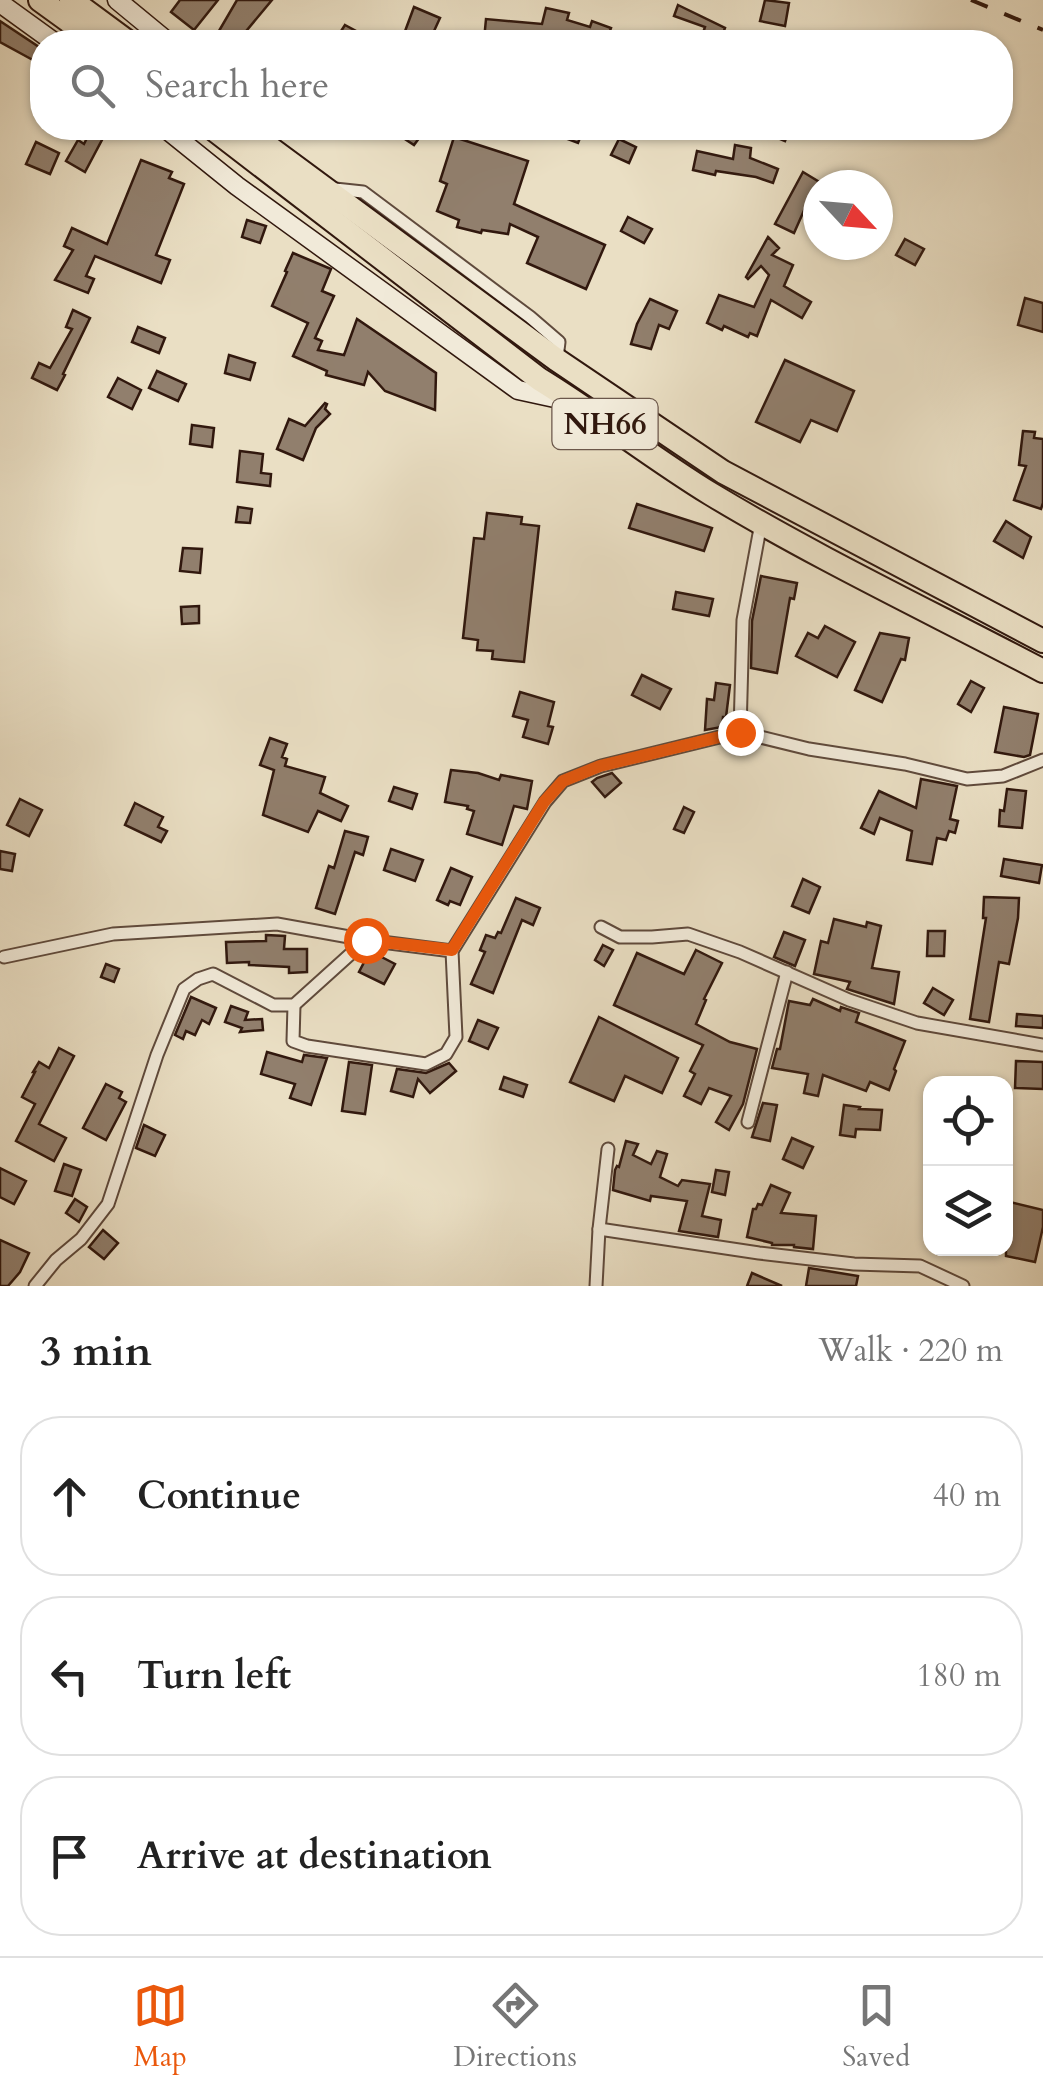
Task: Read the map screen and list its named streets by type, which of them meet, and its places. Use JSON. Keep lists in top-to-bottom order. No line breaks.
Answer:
{"streets":{"highway":["NH66"]},"north":"bottom right","page":{"search":"Search here","heading":["3 min","Walk · 220 m"],"list":[["Continue","40 m"],["Turn left","180 m"],"Arrive at destination"],"nav":["Map","Directions","Saved"]}}
